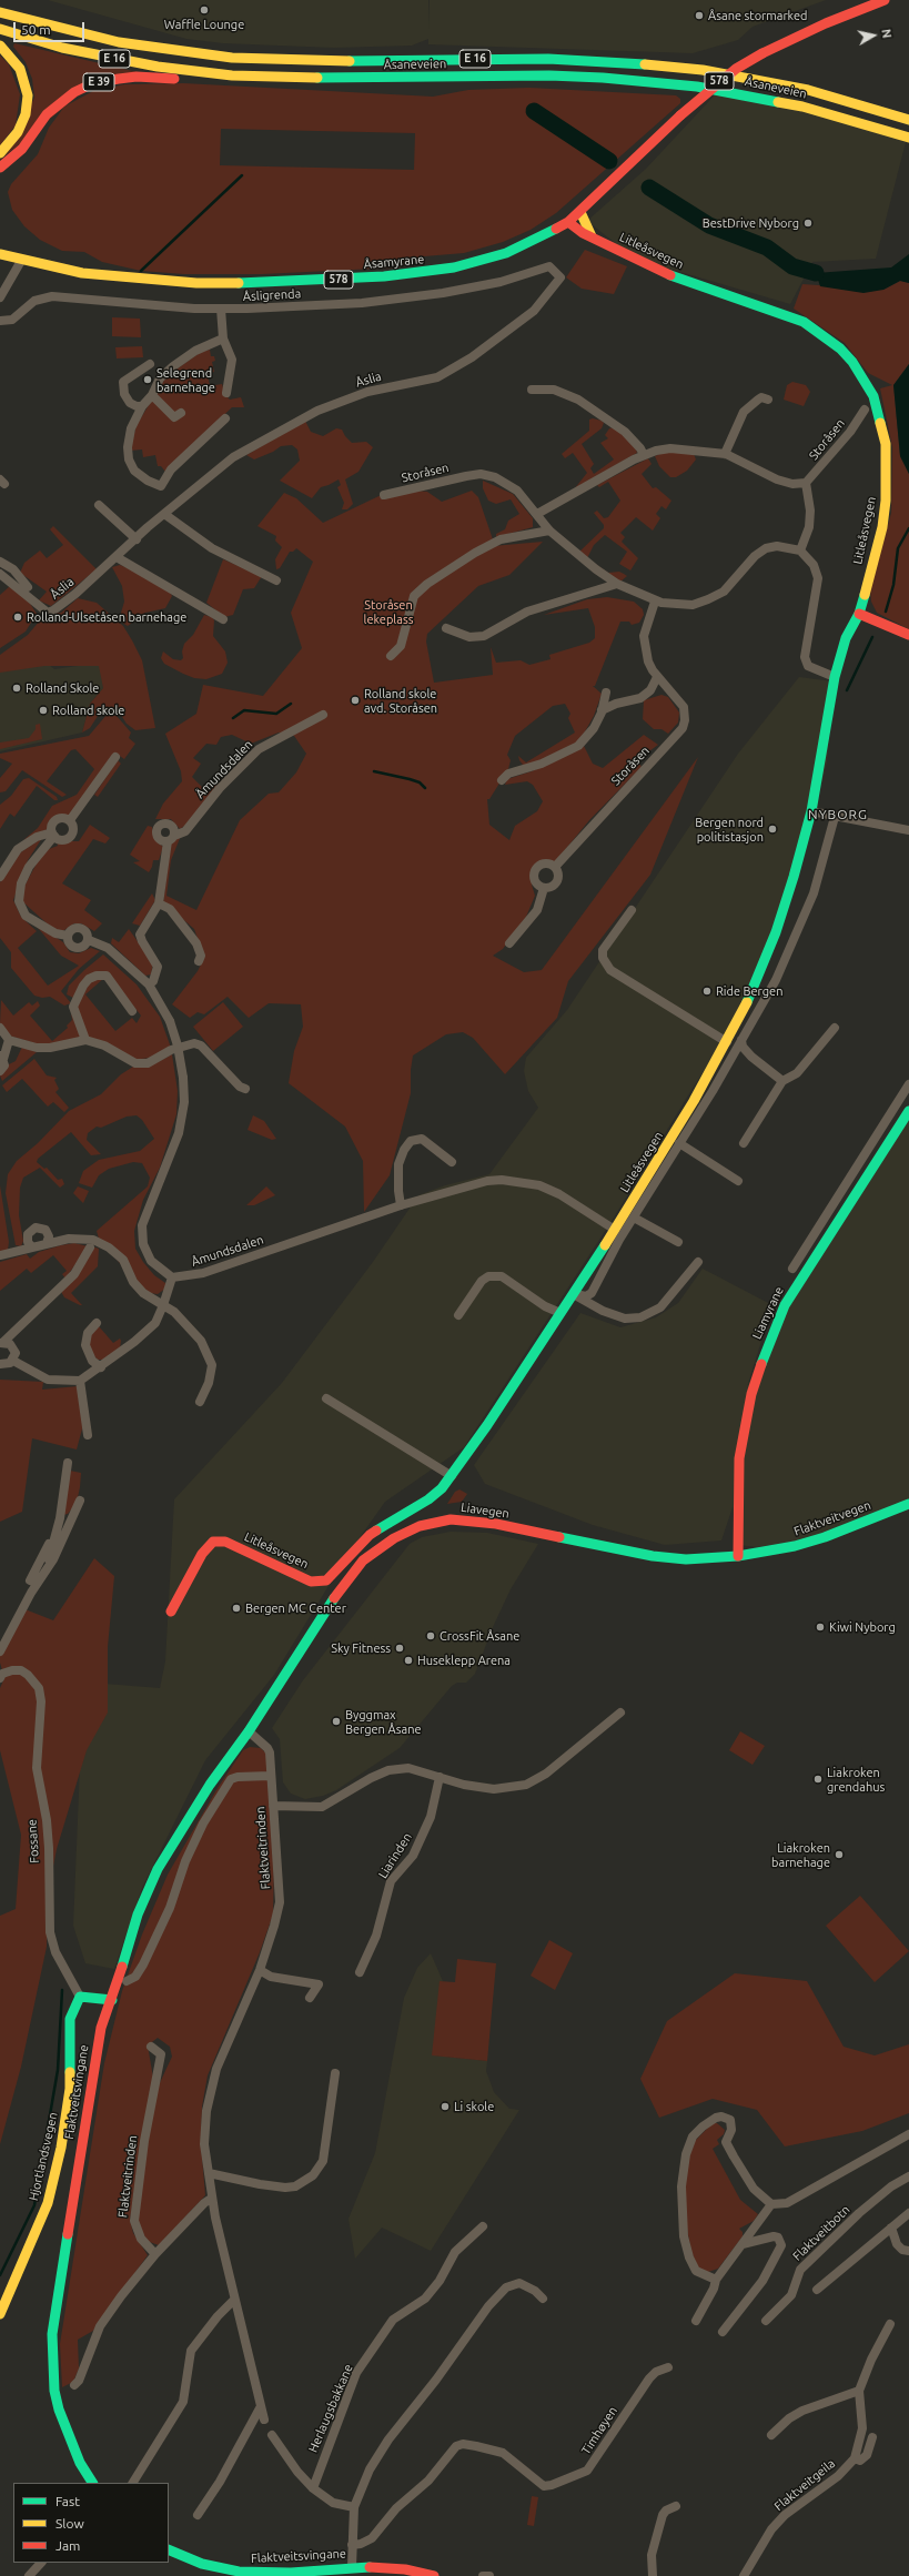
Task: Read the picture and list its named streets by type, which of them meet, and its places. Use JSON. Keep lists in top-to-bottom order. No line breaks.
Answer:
{"streets":{"main road":["E 16","Åsaneveien","578","E 39","Litleåsvegen","Åsamyrane","Liamyrane","Liavegen","Flaktveitvegen","Flaktveitsvingane","Hjortlandsvegen"],"street":["Åsligrenda","Åslia","Storåsen","Åmundsdalen","Fossane","Flaktveitrinden","Liarinden","Flaktveitbotn","Herlaugsbakkane","Timhøyen","Flaktveitgeila"]},"crossings":[["Åsaneveien","E 39"],["578","Åsamyrane"],["Litleåsvegen","Åsamyrane"],["Litleåsvegen","Åmundsdalen"],["Åsligrenda","Åslia"],["Liamyrane","Liavegen"],["Liamyrane","Flaktveitvegen"],["Liavegen","Flaktveitvegen"],["Liavegen","Flaktveitrinden"],["Liavegen","Flaktveitsvingane"],["Fossane","Hjortlandsvegen"],["Flaktveitrinden","Flaktveitsvingane"]],"districts":["NYBORG"],"parks":["Storåsen lekeplass"],"places":["Waffle Lounge","Åsane stormarked","BestDrive Nyborg","Selegrend barnehage","Rolland-Ulsetåsen barnehage","Rolland Skole","Rolland skole avd. Storåsen","Rolland skole","Bergen nord politistasjon","Ride Bergen","Bergen MC Center","Kiwi Nyborg","CrossFit Åsane","Sky Fitness","Huseklepp Arena","Byggmax Bergen Åsane","Liakroken grendahus","Liakroken barnehage","Li skole"],"legend":["Fast","Slow","Jam"],"scale_bar":"50 m","north":"right"}
